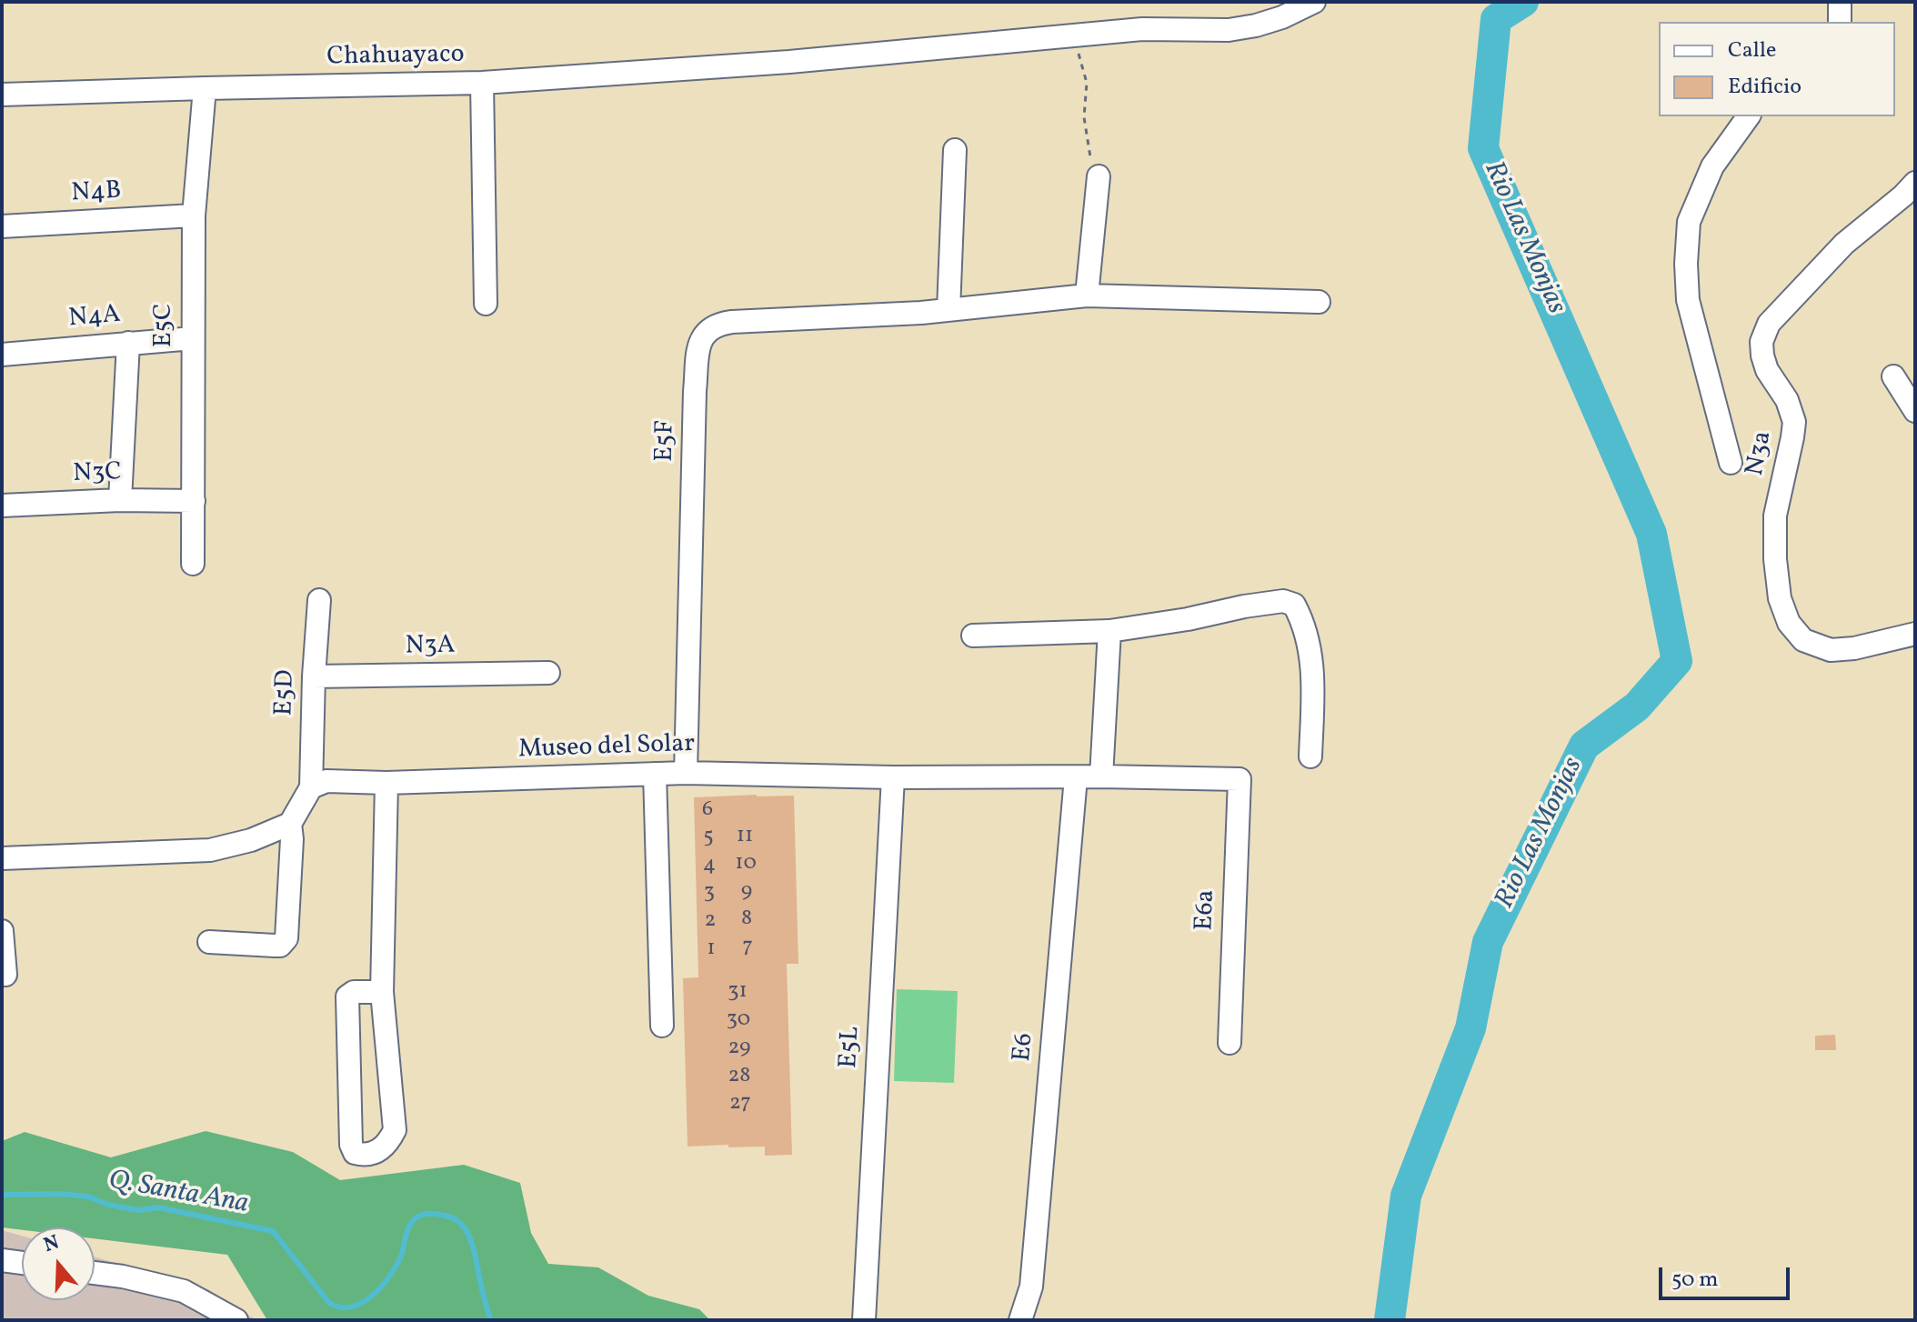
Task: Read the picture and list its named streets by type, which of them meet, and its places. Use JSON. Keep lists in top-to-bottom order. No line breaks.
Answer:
{"streets":{"street":["Chahuayaco","N4B","N4A","E5C","E5F","N3a","N3C","N3A","E5D","Museo del Solar","E6a","E5L","E6"]},"crossings":[["Chahuayaco","E5C"],["N4B","E5C"],["N4A","E5C"],["E5C","N3C"],["E5F","Museo del Solar"],["N3A","E5D"],["E5D","Museo del Solar"],["Museo del Solar","E6a"],["Museo del Solar","E5L"],["Museo del Solar","E6"]],"water":["Rio Las Monjas","Q. Santa Ana"],"house_numbers":["6","11","5","10","4","9","3","8","2","7","1","31","30","29","28","27"],"legend":["Calle","Edificio"],"scale_bar":"50 m","north":"top"}
